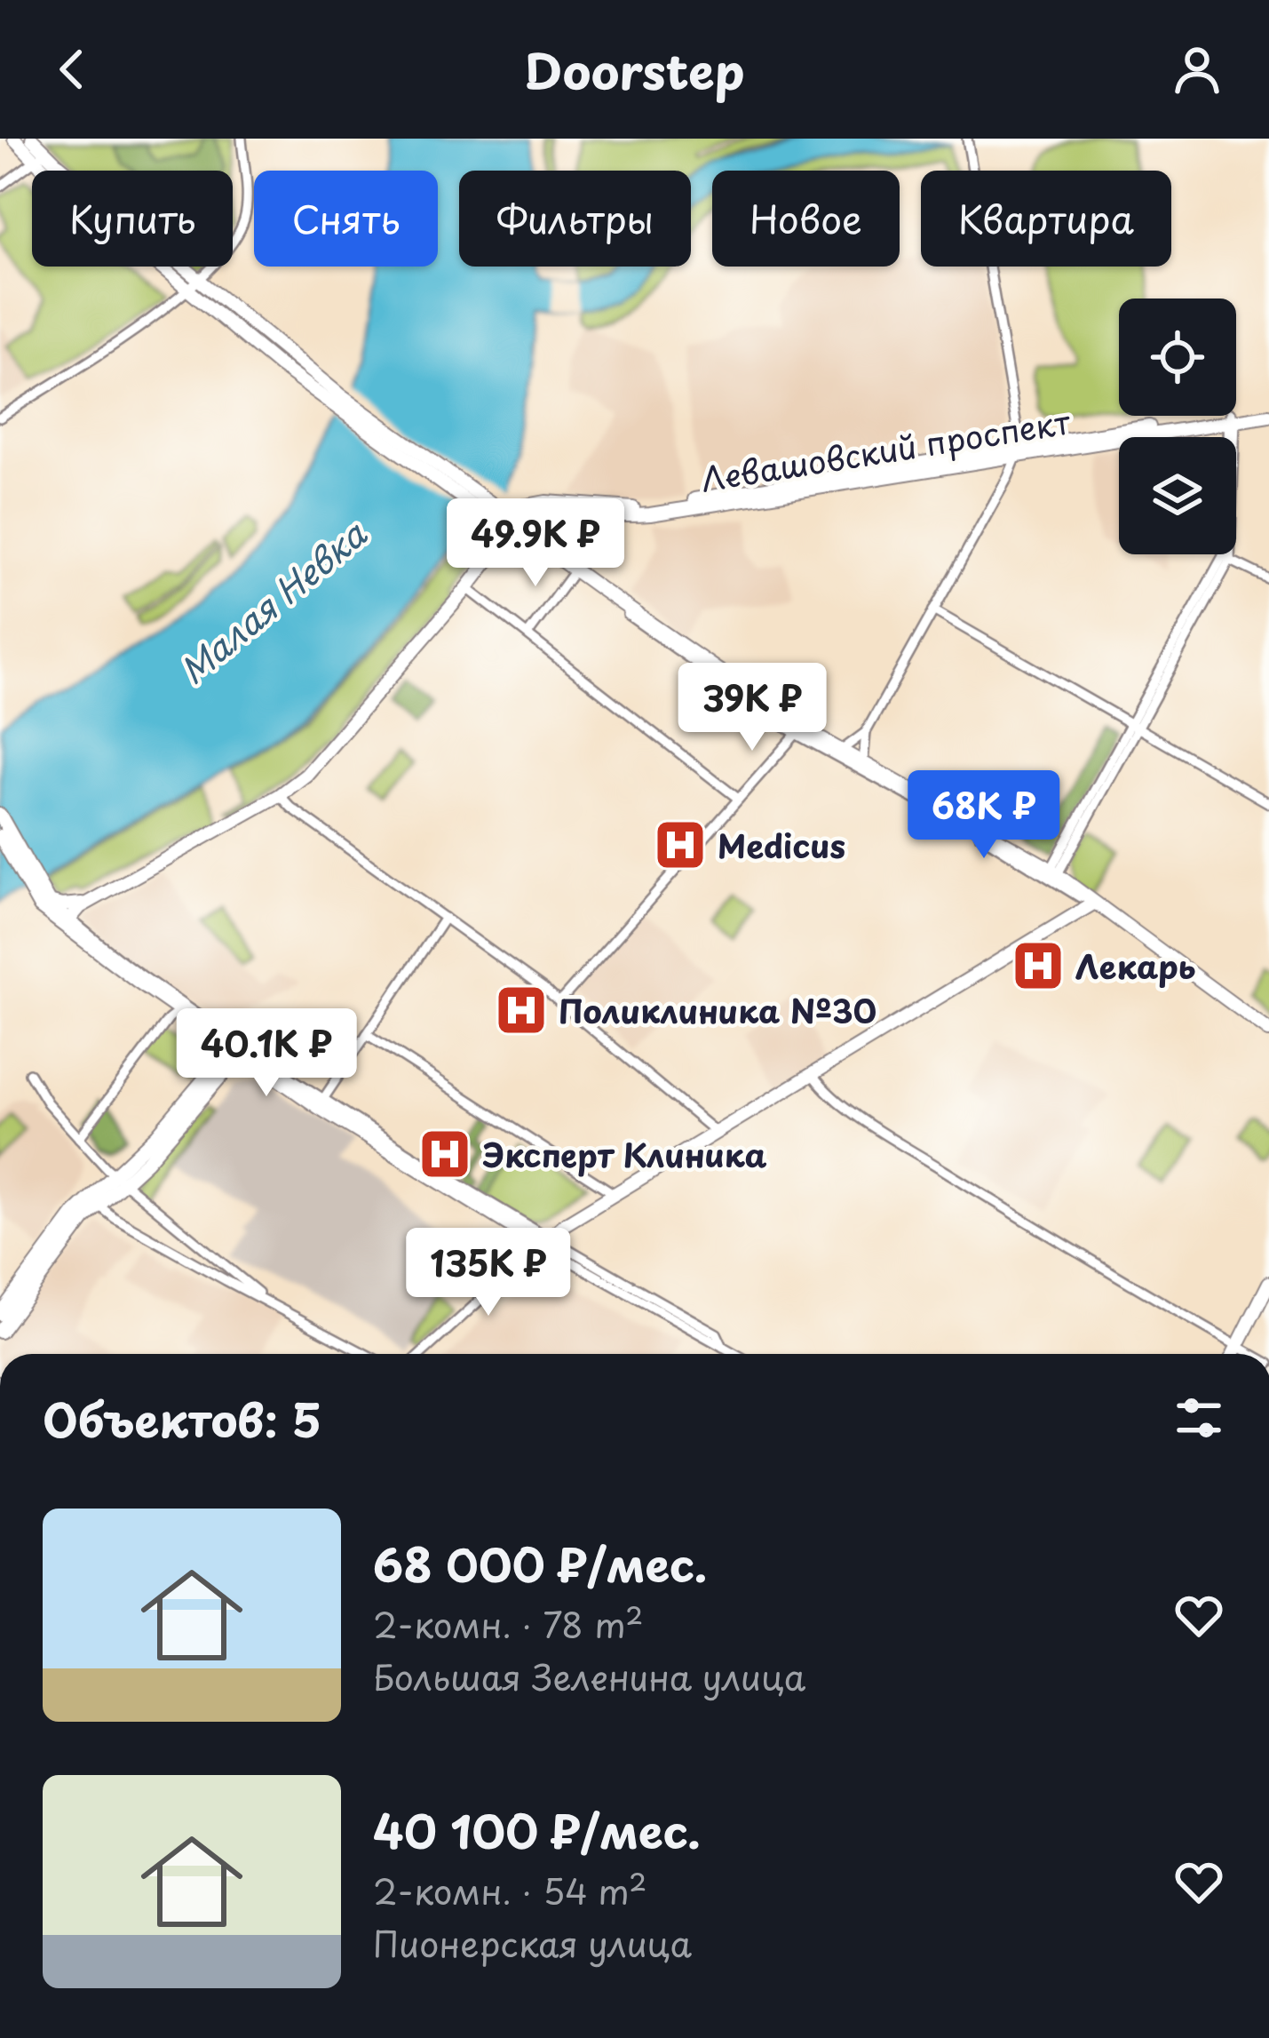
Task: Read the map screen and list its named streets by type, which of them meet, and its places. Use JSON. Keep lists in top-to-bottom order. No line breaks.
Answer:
{"streets":{"main road":["Левашовский проспект"]},"water":["Малая Невка"],"places":{"hospital":["Medicus","Лекарь","Поликлиника №30","Эксперт Клиника"]},"page":{"header":"Doorstep","chip":["Купить","Снять","Фильтры","Новое","Квартира"],"price":["49.9K ₽","39K ₽","68K ₽","40.1K ₽","135K ₽"],"heading":"Объектов: 5","list":[{"name":"68 000 ₽/мес.","note":"2-комн. · 78 m² · Большая Зеленина улица"},{"name":"40 100 ₽/мес.","note":"2-комн. · 54 m² · Пионерская улица"}]}}
